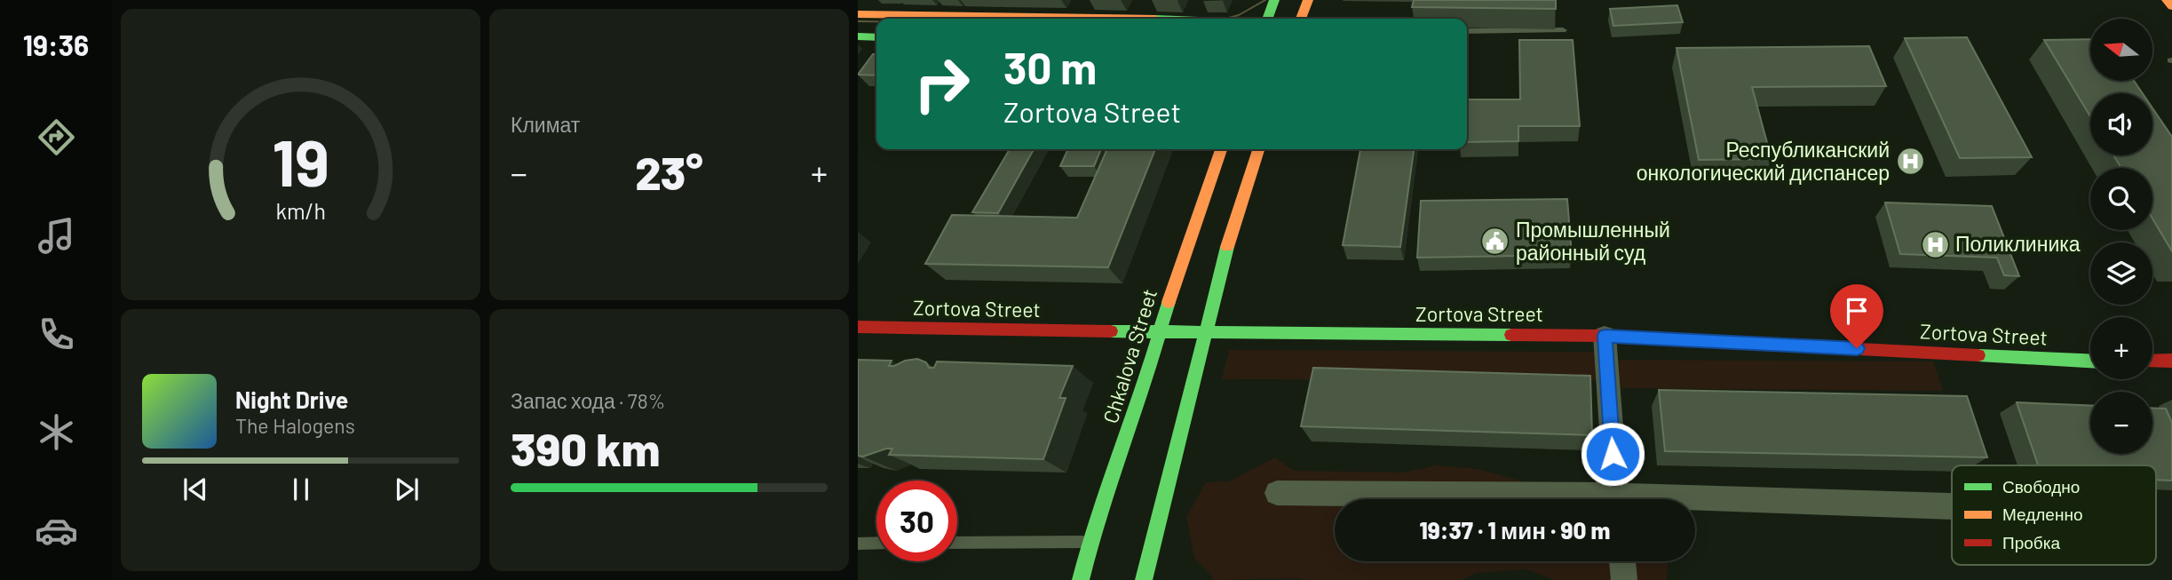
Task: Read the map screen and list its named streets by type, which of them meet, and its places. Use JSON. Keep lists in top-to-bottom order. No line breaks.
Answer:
{"streets":{"street":["Zortova Street","Chkalova Street"]},"crossings":[["Zortova Street","Chkalova Street"]],"places":{"hospital":["Республиканский онкологический диспансер","Поликлиника"],"public building":["Промышленный районный суд"]},"legend":["Свободно","Медленно","Пробка"],"north":"left","page":{"tabs":"19:36","tile":["Климат",["Запас хода · 78%","390 km"]],"map_buttons":["+","−"],"turn":["30 m","Zortova Street"],"heat":["−","23°","+"],"song":["Night Drive","The Halogens"],"limit":"30","trip":"19:37 · 1 мин · 90 m","gauge":["19","km/h"]}}
